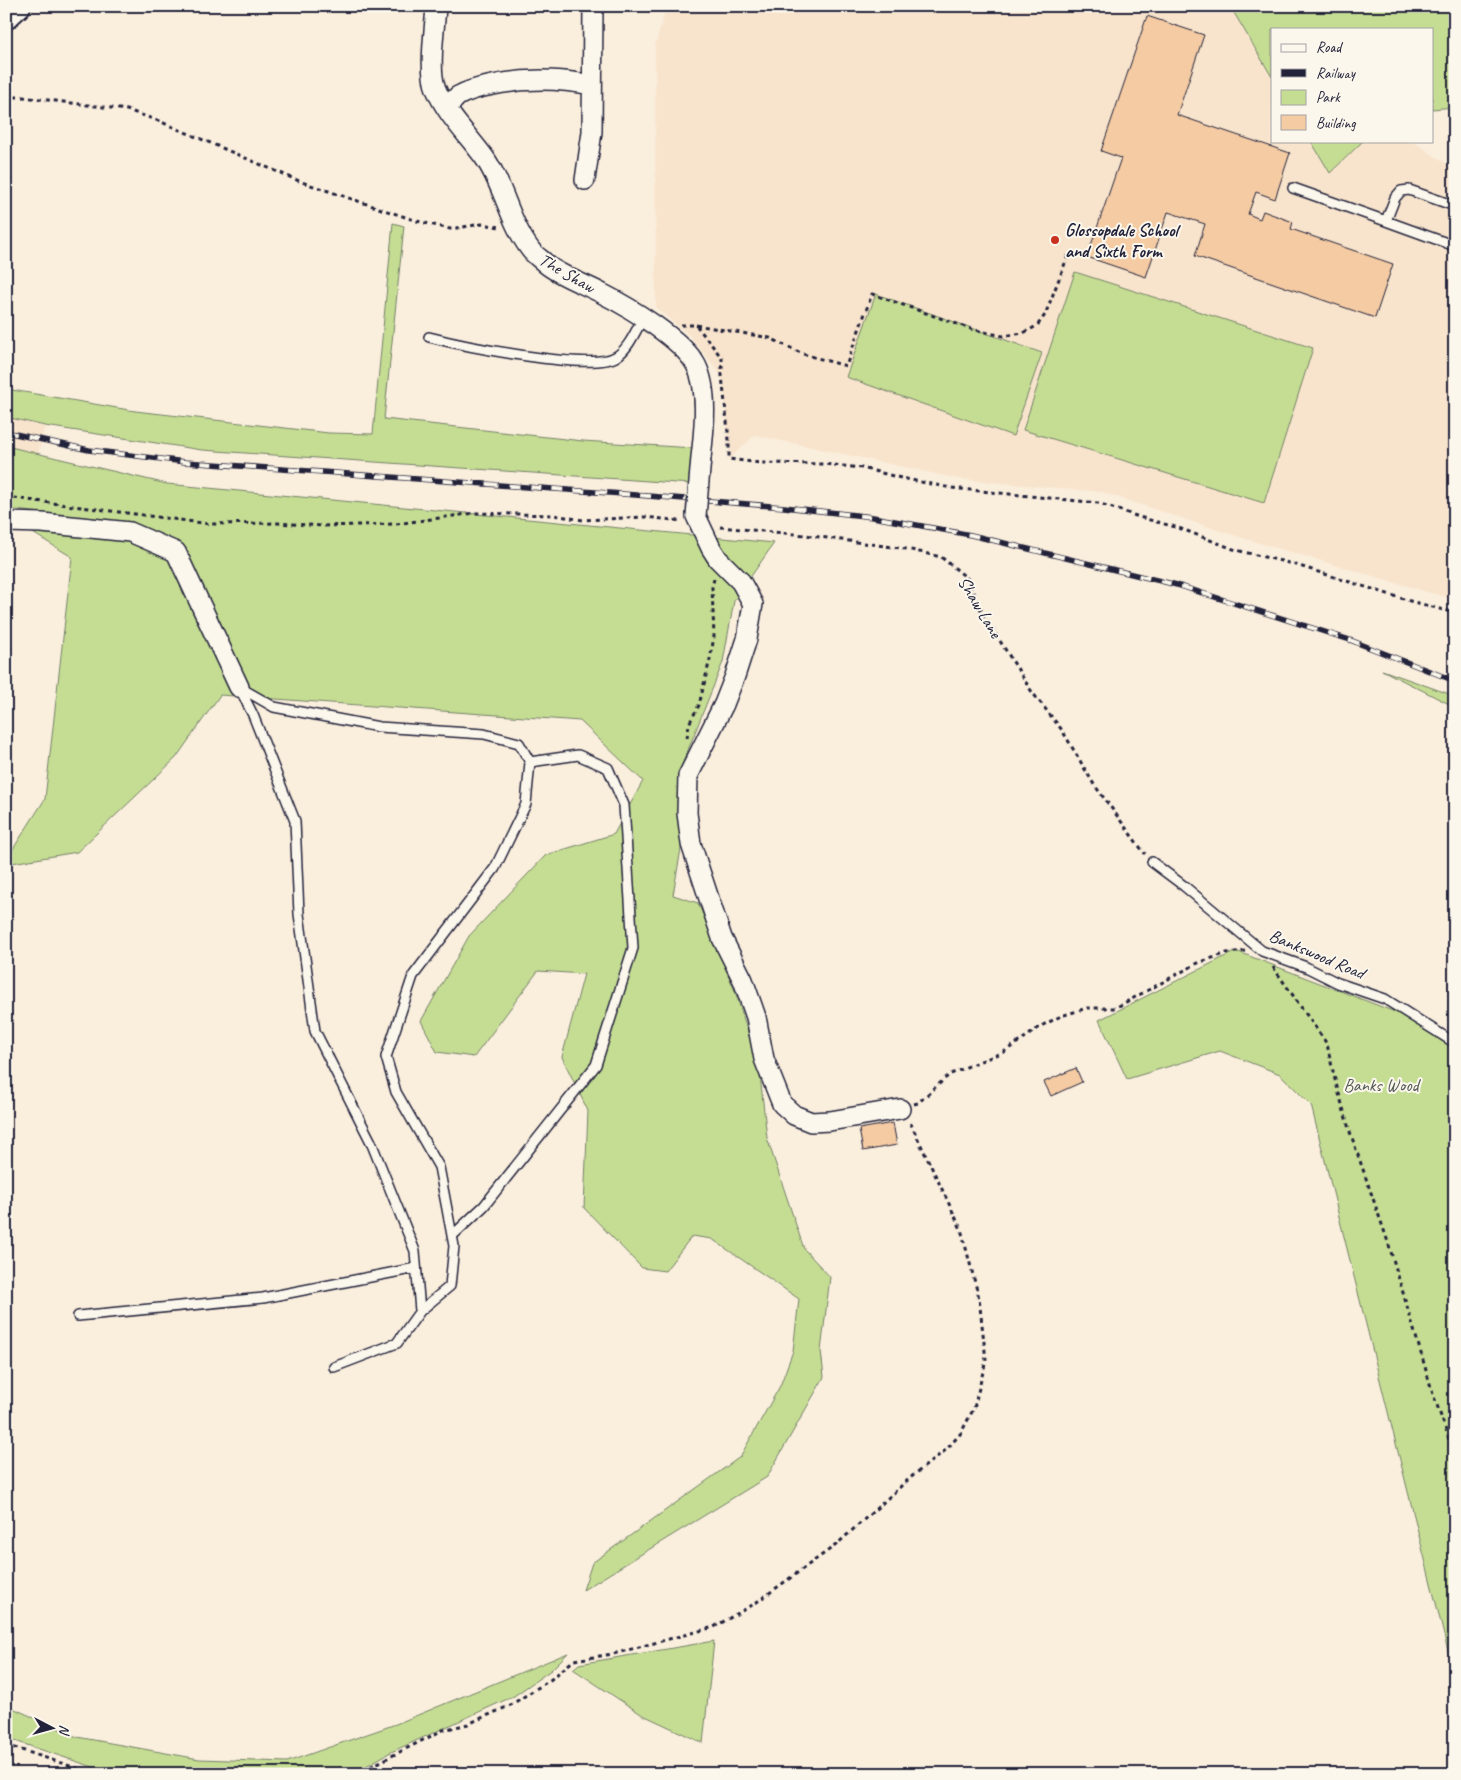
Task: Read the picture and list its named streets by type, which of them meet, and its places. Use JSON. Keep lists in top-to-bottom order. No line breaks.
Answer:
{"streets":{"street":["The Shaw"],"lane":["Bankswood Road"],"path":["Shaw Lane"]},"crossings":[["The Shaw","Shaw Lane"],["Shaw Lane","Bankswood Road"]],"parks":["Banks Wood"],"places":["Glossopdale School and Sixth Form"],"legend":["Road","Railway","Park","Building"],"north":"right"}
